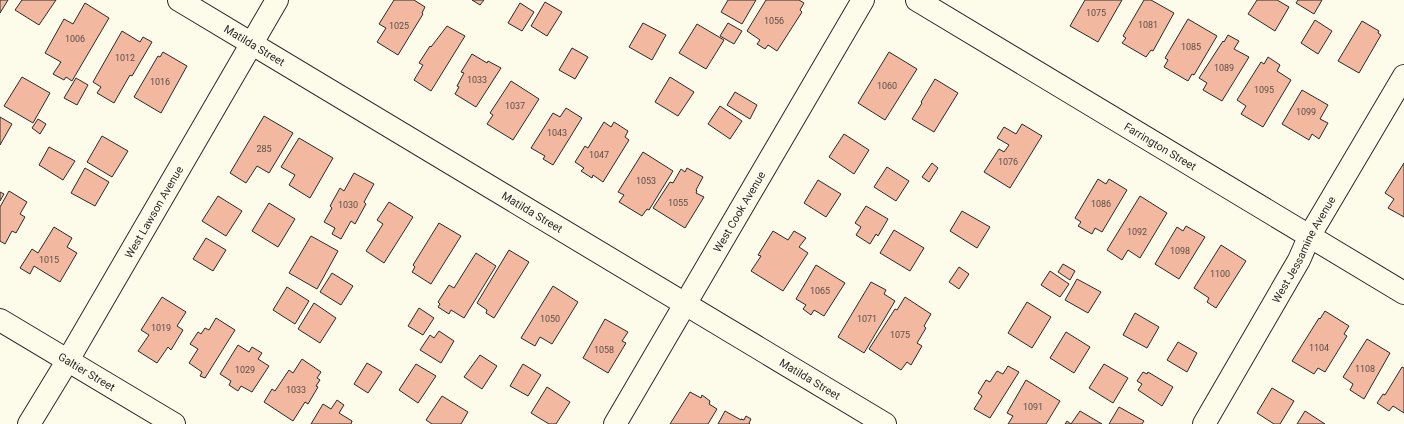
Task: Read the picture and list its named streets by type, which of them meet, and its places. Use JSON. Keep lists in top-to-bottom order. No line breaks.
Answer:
{"streets":{"street":["Matilda Street","Farrington Street","West Lawson Avenue","West Cook Avenue","West Jessamine Avenue","Galtier Street"]},"crossings":[["Matilda Street","West Lawson Avenue"],["Matilda Street","West Cook Avenue"],["Farrington Street","West Jessamine Avenue"],["West Lawson Avenue","Galtier Street"]],"house_numbers":["1075","1056","1081","1025","1006","1085","1012","1089","1033","1016","1060","1095","1037","1099","1043","285","1047","1076","1053","1055","1086","1030","1092","1098","1015","1100","1065","1050","1071","1019","1075","1104","1058","1108","1029","1033","1091"]}
